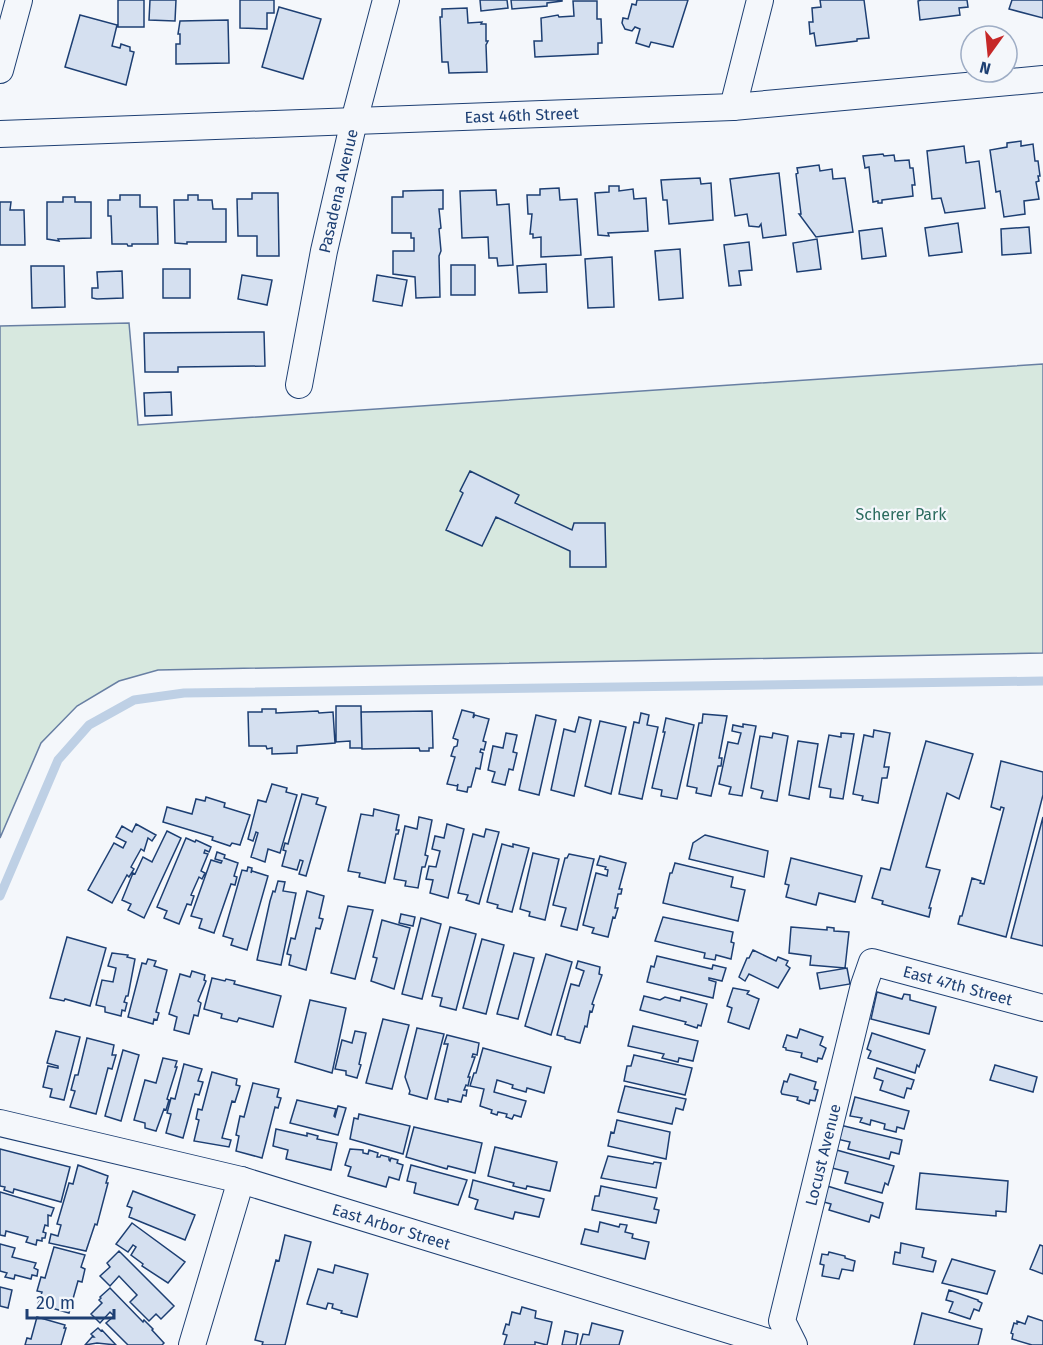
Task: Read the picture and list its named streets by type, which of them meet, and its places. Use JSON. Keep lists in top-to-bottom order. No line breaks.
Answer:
{"streets":{"street":["East 46th Street","Pasadena Avenue","East 47th Street","Locust Avenue","East Arbor Street"]},"crossings":[["East 46th Street","Pasadena Avenue"],["East 47th Street","Locust Avenue"]],"parks":["Scherer Park"],"scale_bar":"20 m","north":"bottom"}
